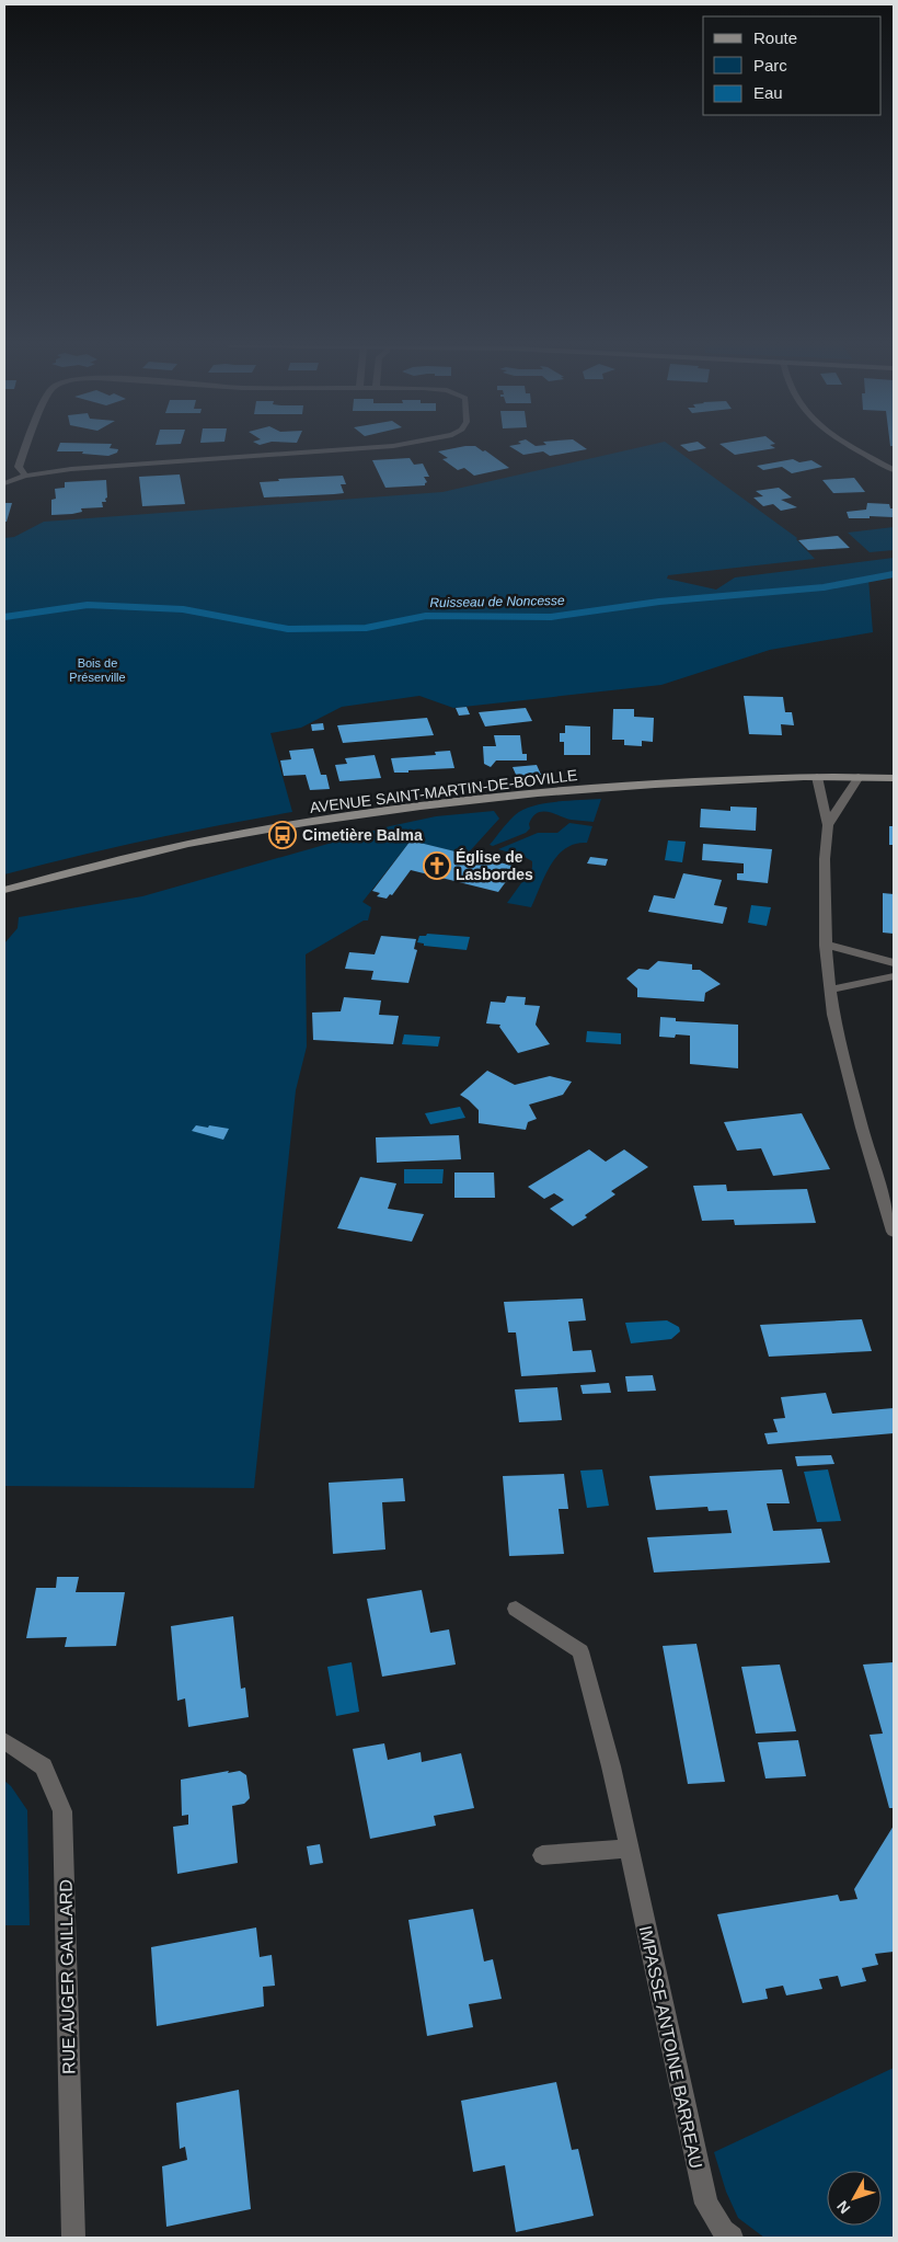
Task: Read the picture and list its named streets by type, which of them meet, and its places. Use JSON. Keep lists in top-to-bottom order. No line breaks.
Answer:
{"streets":{"street":["AVENUE SAINT-MARTIN-DE-BOVILLE","RUE AUGER GAILLARD","IMPASSE ANTOINE BARREAU"]},"water":["Ruisseau de Noncesse"],"parks":["Bois de Préserville"],"places":{"bus stop":["Cimetière Balma"],"church":["Église de Lasbordes"]},"legend":["Route","Parc","Eau"],"north":"bottom left"}
